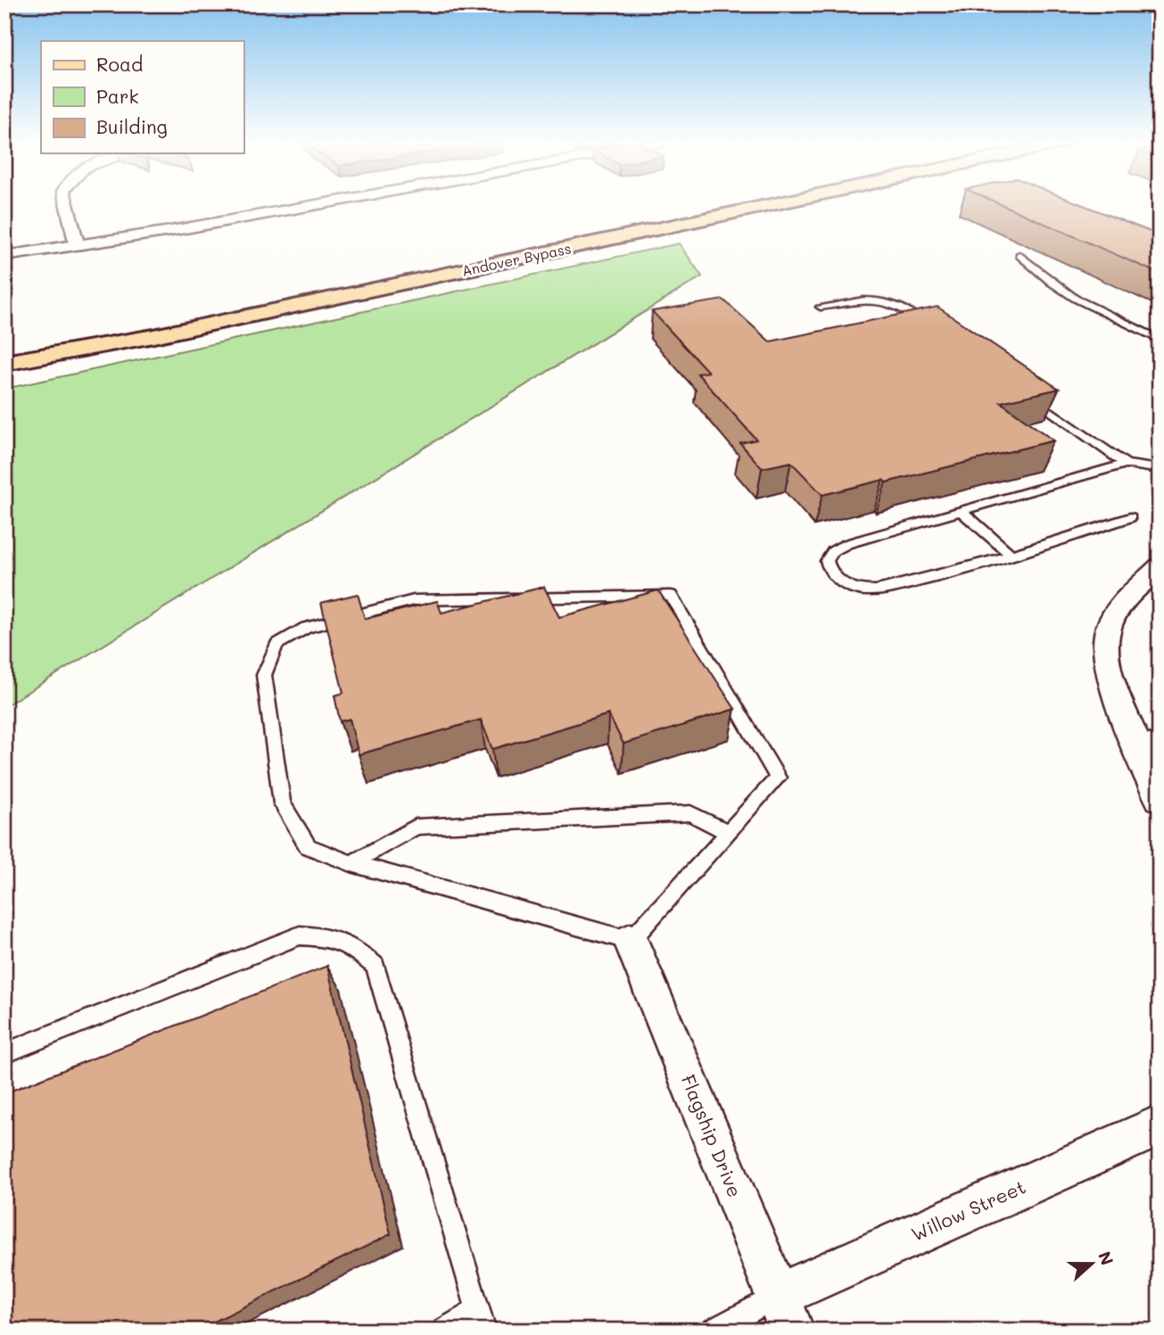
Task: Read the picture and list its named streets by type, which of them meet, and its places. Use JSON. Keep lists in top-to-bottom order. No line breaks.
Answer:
{"streets":{"main road":["Andover Bypass"],"street":["Flagship Drive","Willow Street"]},"crossings":[["Flagship Drive","Willow Street"]],"legend":["Road","Park","Building"],"north":"right"}
